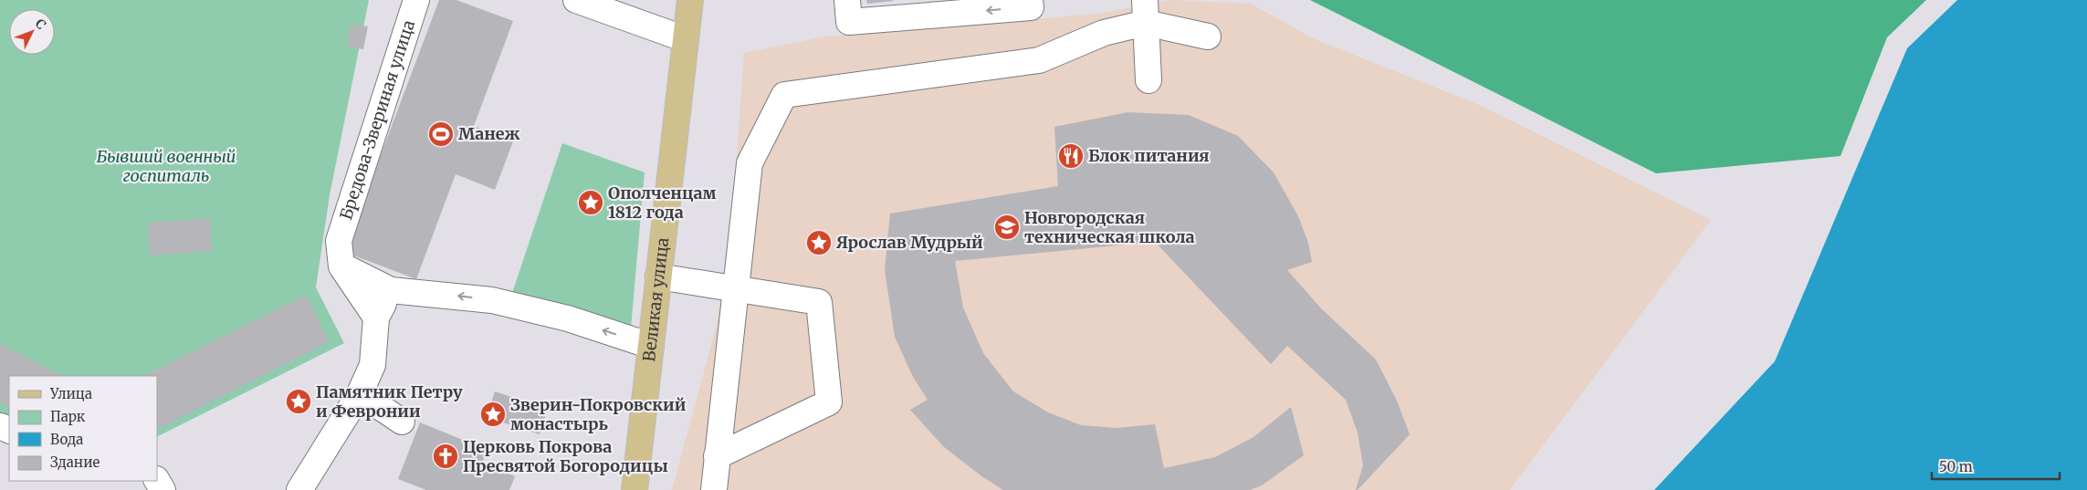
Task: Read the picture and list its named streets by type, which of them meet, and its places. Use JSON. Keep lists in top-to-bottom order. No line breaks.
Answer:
{"streets":{"main road":["Великая улица"],"street":["Бредова-Звериная улица"]},"parks":["Бывший военный госпиталь"],"places":{"sports":["Манеж"],"restaurant":["Блок питания"],"place":["Ополченцам 1812 года","Ярослав Мудрый","Памятник Петру и Февронии","Зверин-Покровский монастырь"],"school or university":["Новгородская техническая школа"],"church":["Церковь Покрова Пресвятой Богородицы"]},"legend":["Улица","Парк","Вода","Здание"],"scale_bar":"50 m","north":"top right"}
